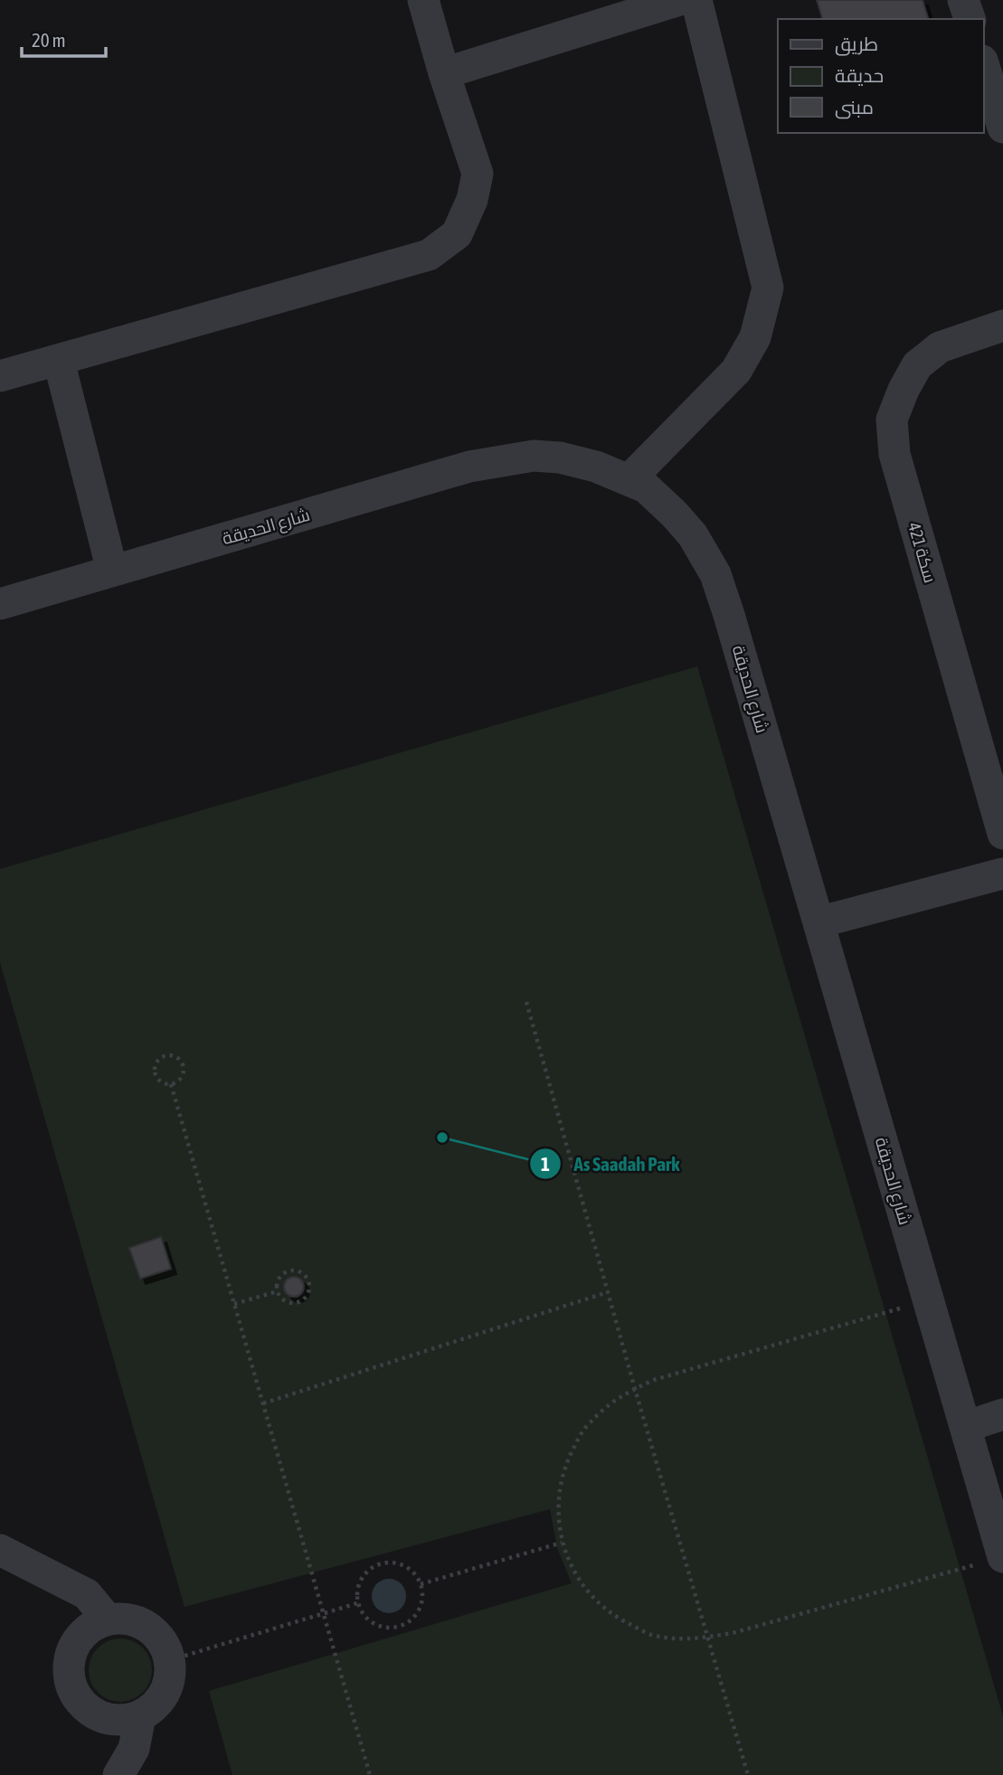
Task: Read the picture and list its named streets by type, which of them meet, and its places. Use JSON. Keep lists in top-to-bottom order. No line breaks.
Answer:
{"streets":{"street":["شارع الحديقة","سكة 421"]},"places":["As Saadah Park"],"legend":["طريق","حديقة","مبنى"],"scale_bar":"20 m"}
